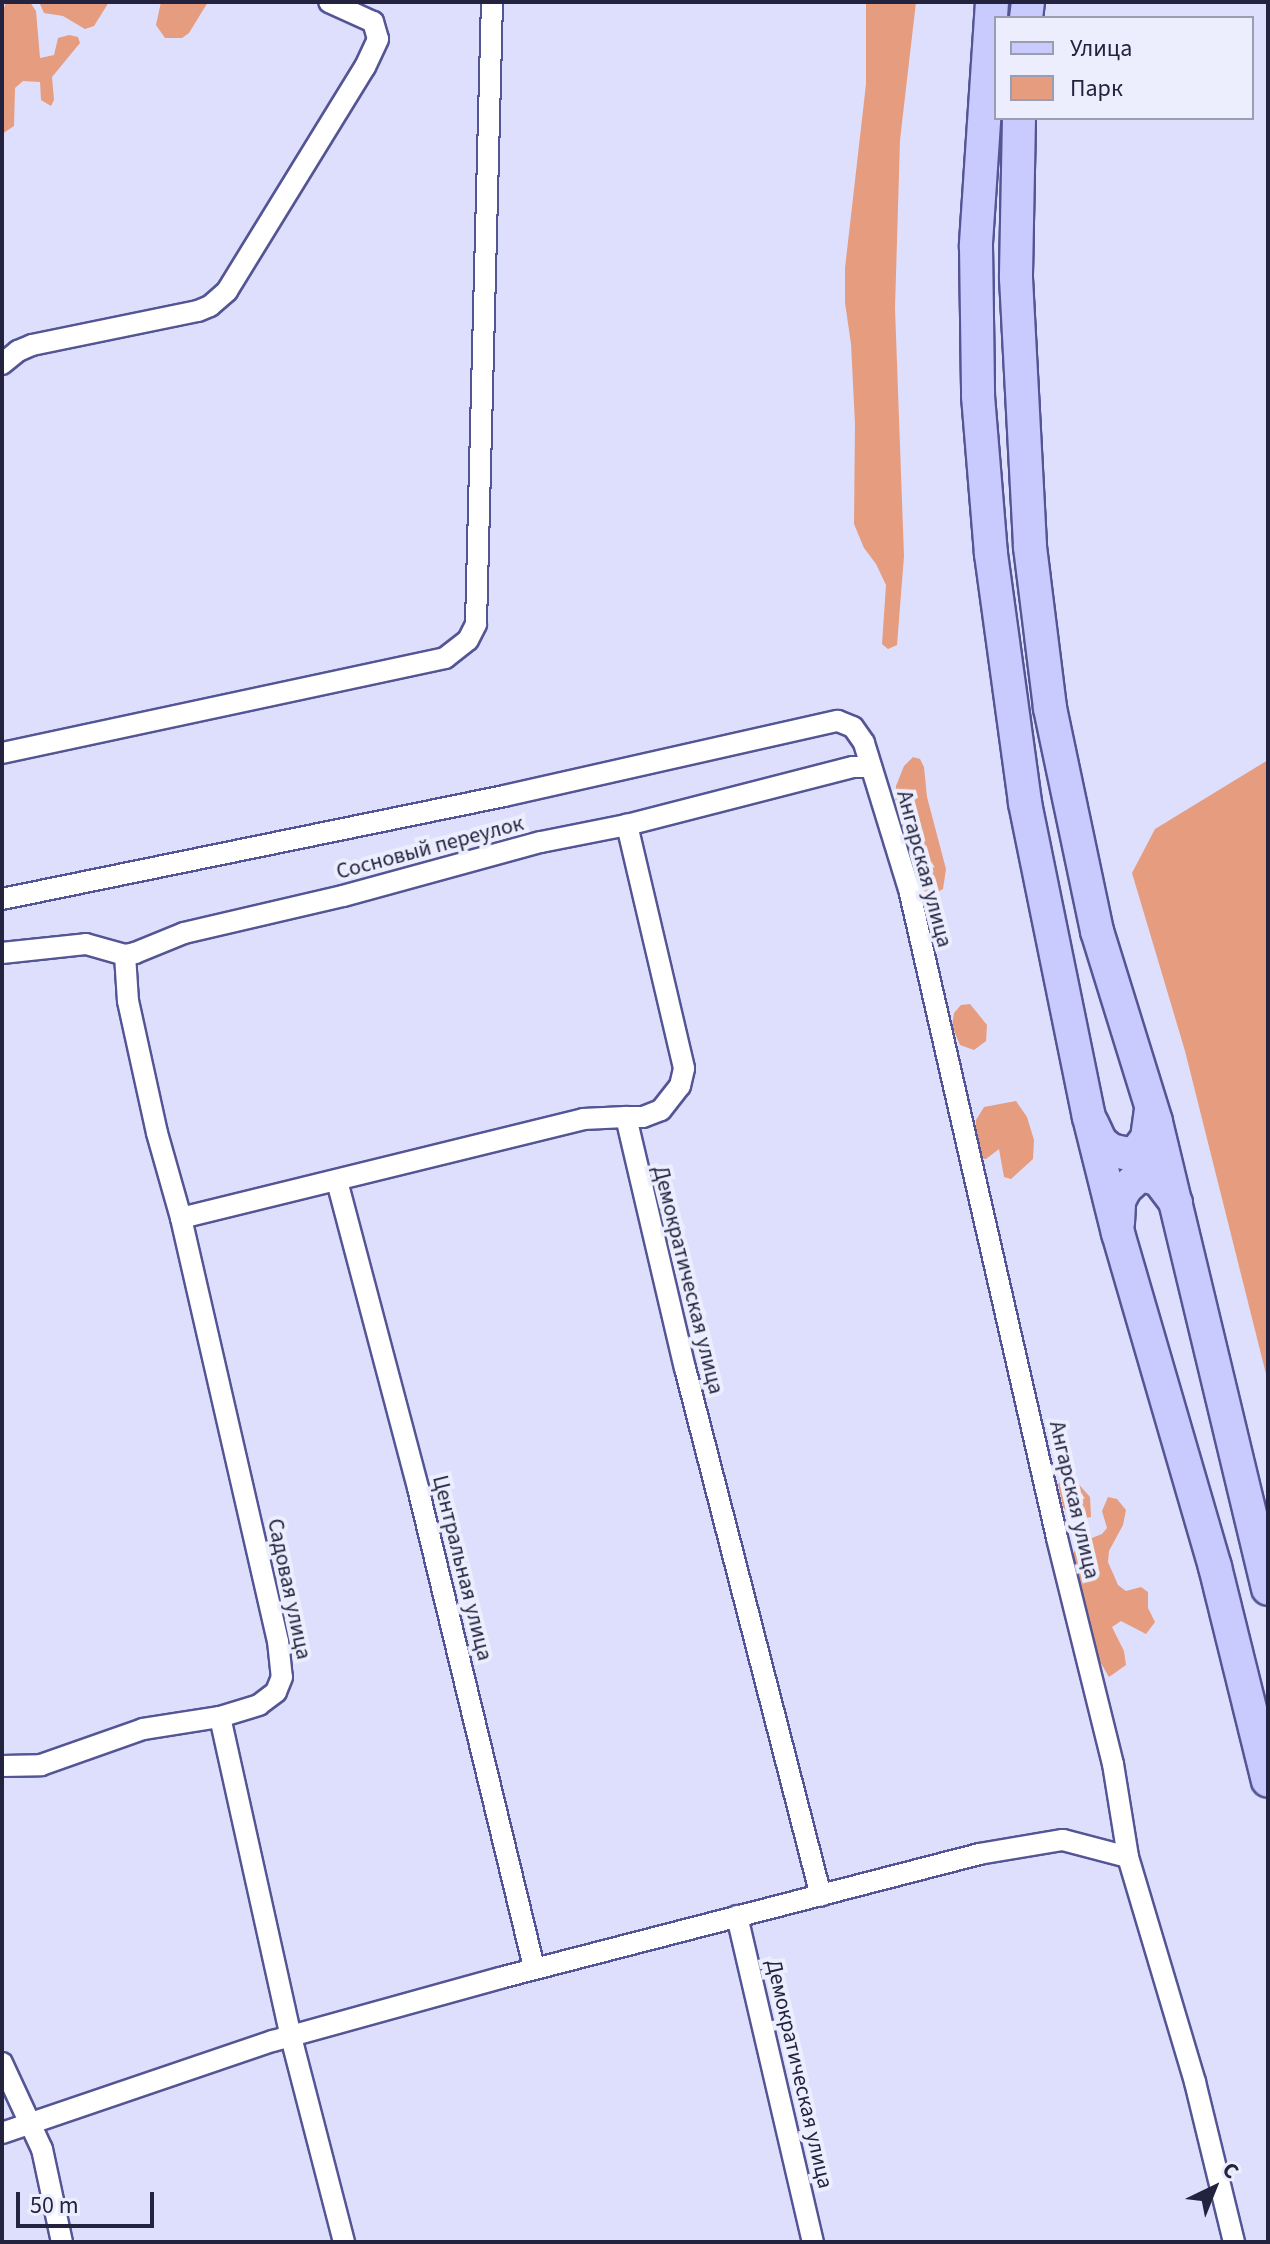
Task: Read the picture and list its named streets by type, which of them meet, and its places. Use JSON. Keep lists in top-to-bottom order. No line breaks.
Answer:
{"streets":{"street":["Сосновый переулок","Ангарская улица","Демократическая улица","Центральная улица","Садовая улица"]},"crossings":[["Сосновый переулок","Ангарская улица"],["Сосновый переулок","Садовая улица"]],"legend":["Улица","Парк"],"scale_bar":"50 m","north":"top right"}
